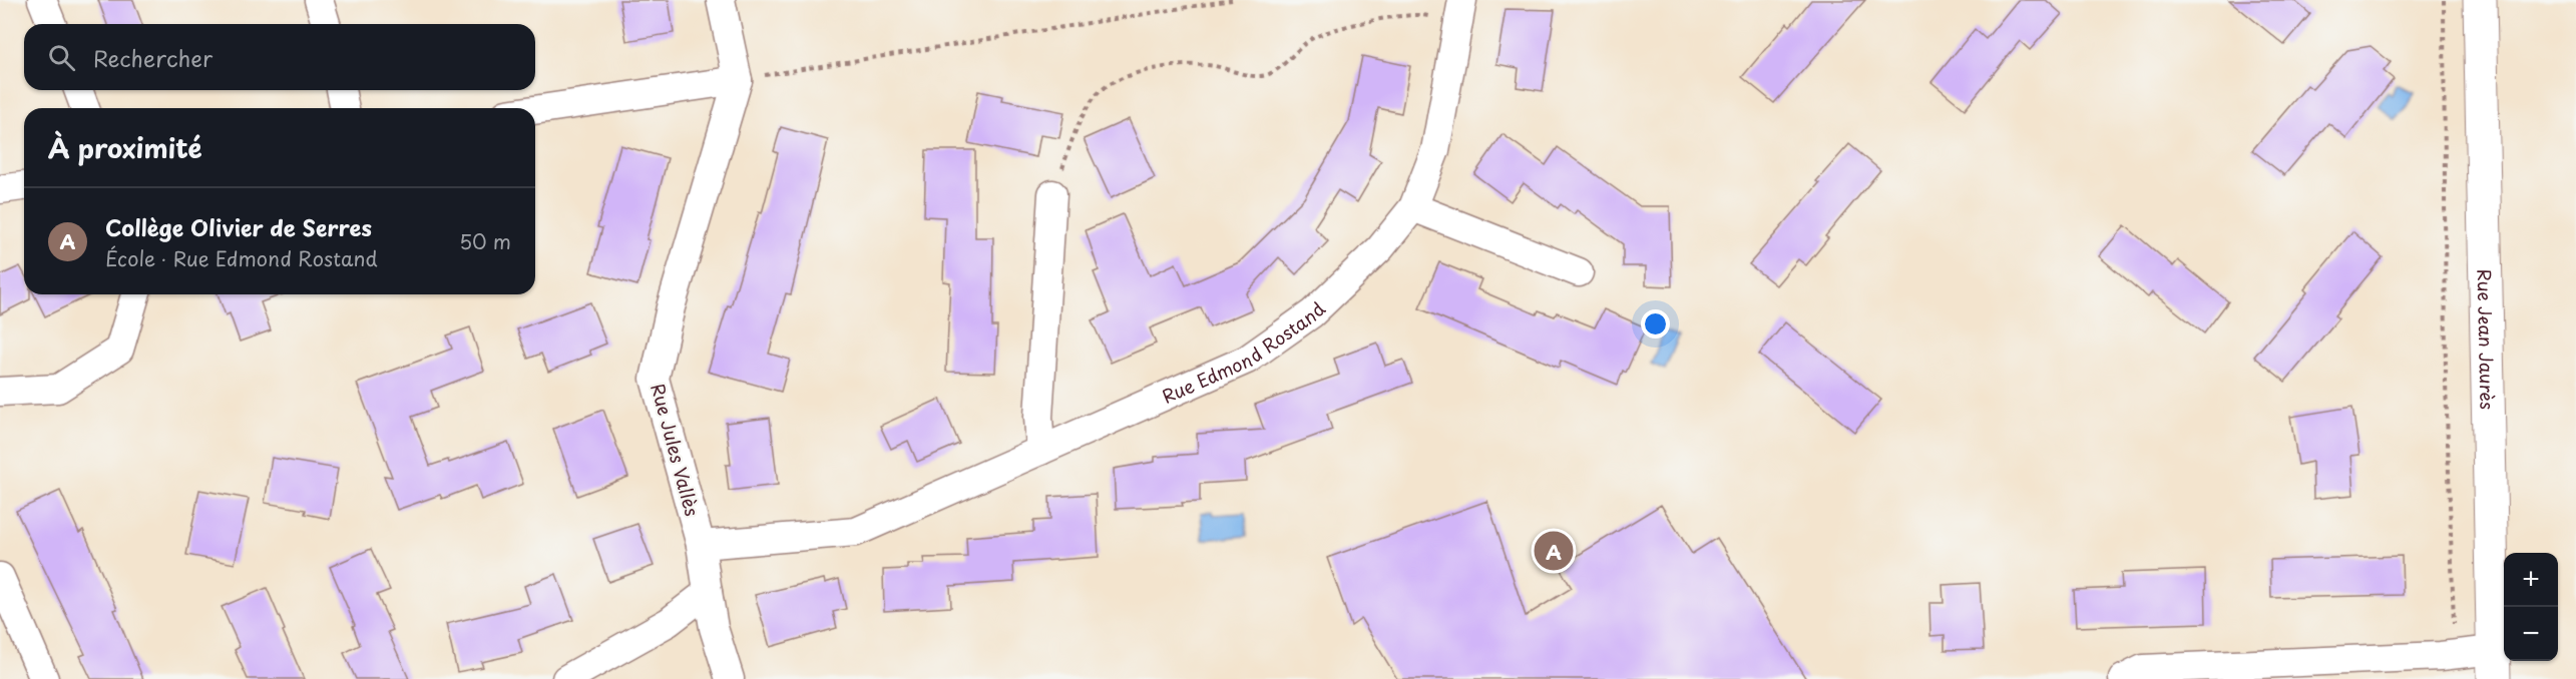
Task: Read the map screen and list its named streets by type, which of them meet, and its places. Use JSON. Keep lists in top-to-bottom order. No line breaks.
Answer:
{"streets":{"main road":["Rue Jean Jaurès"],"street":["Rue Edmond Rostand","Rue Jules Vallès"]},"crossings":[["Rue Edmond Rostand","Rue Jules Vallès"]],"page":{"search":"Rechercher","heading":"À proximité","list":[{"mark":"A","name":"Collège Olivier de Serres","note":"École · Rue Edmond Rostand","value":"50 m"}],"pins":"A","map_buttons":["+","−"]}}
